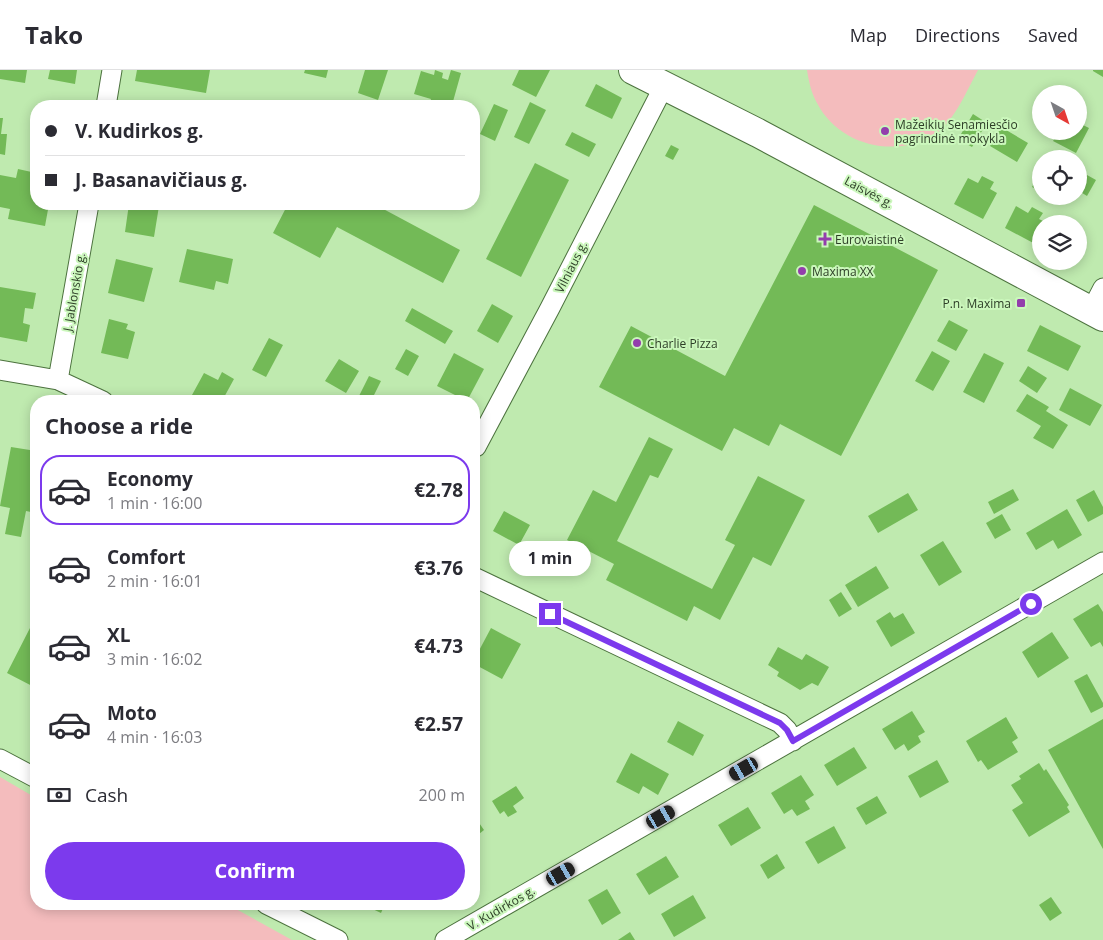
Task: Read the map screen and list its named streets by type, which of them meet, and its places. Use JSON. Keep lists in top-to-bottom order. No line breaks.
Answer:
{"streets":{"main road":["Laisvės g."],"street":["Vilniaus g.","J. Jablonskio g.","V. Kudirkos g."]},"crossings":[["Laisvės g.","Vilniaus g."]],"places":{"other":["Mažeikių Senamiesčio pagrindinė mokykla","Maxima XX","Charlie Pizza"],"health":["Eurovaistinė"],"transit":["P.n. Maxima"]},"north":"bottom right","page":{"header":"Tako","nav":["Map","Directions","Saved"],"banner":["V. Kudirkos g.","J. Basanavičiaus g."],"heading":"Choose a ride","list":[{"name":"Economy","note":"1 min · 16:00","value":"€2.78"},{"name":"Comfort","note":"2 min · 16:01","value":"€3.76"},{"name":"XL","note":"3 min · 16:02","value":"€4.73"},{"name":"Moto","note":"4 min · 16:03","value":"€2.57"}],"bubble":"1 min","pay":["Cash","200 m"],"buttons":"Confirm"}}
